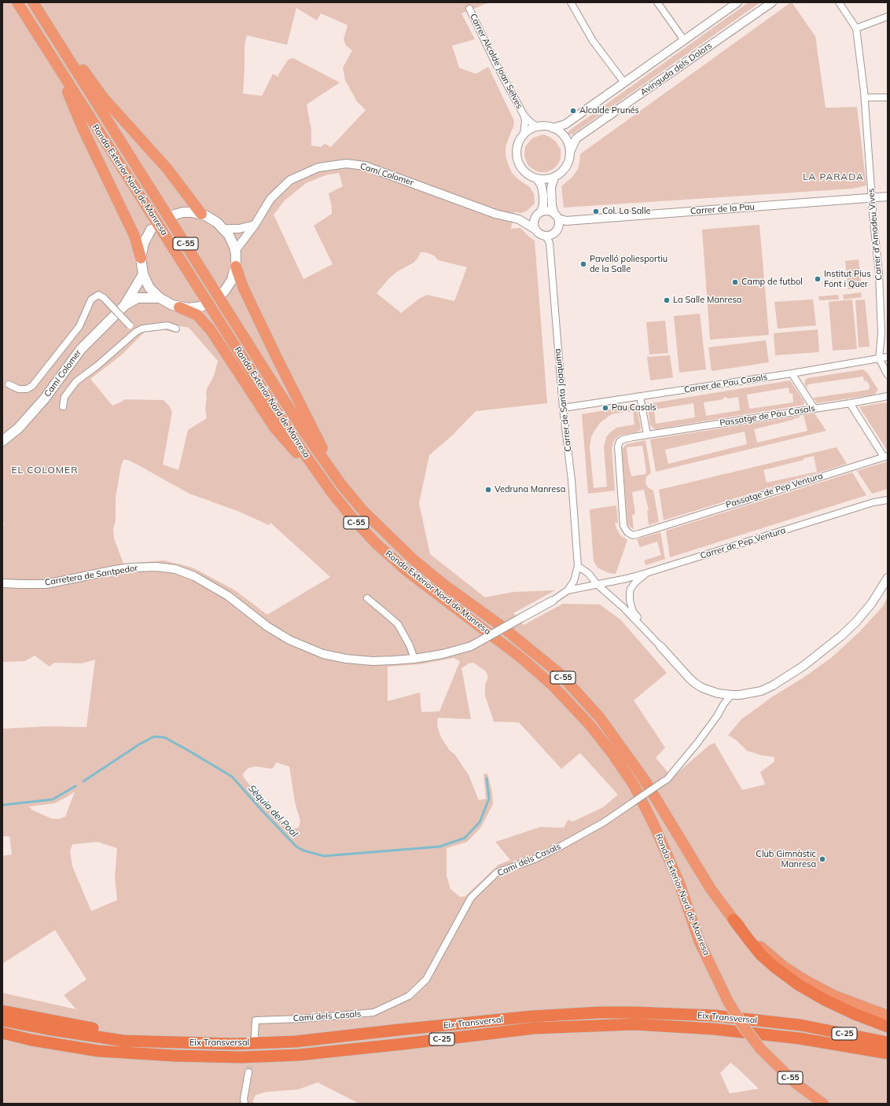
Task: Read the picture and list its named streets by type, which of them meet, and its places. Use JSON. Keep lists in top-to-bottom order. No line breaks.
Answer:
{"streets":{"highway":["Ronda Exterior Nord de Manresa","C-55","Eix Transversal","C-25"],"main road":["Camí Colomer"],"street":["Carrer Alcalde Joan Selves","Avinguda dels Dolors","Carrer de la Pau","Carrer d'Amadeu Vives","Carrer de Pau Casals","Carrer de Santa Joaquima","Passatge de Pau Casals","Passatge de Pep Ventura","Carrer de Pep Ventura","Carretera de Santpedor","Camí dels Casals"]},"crossings":[["Carrer Alcalde Joan Selves","Avinguda dels Dolors"],["Camí Colomer","Carrer de la Pau"],["Camí Colomer","Carrer de Santa Joaquima"],["Carrer de la Pau","Carrer d'Amadeu Vives"],["Carrer de la Pau","Carrer de Santa Joaquima"],["Carrer d'Amadeu Vives","Carrer de Pau Casals"],["Carrer de Pau Casals","Carrer de Santa Joaquima"],["Carrer de Santa Joaquima","Carretera de Santpedor"],["Passatge de Pau Casals","Passatge de Pep Ventura"],["Carrer de Pep Ventura","Carretera de Santpedor"]],"districts":["LA PARADA","EL COLOMER"],"water":["Sèquia del Poal"],"places":["Alcalde Prunés","Col. La Salle","Pavelló poliesportiu de la Salle","Institut Pius Font i Quer","Camp de futbol","La Salle Manresa","Pau Casals","Vedruna Manresa","Club Gimnàstic Manresa"]}
